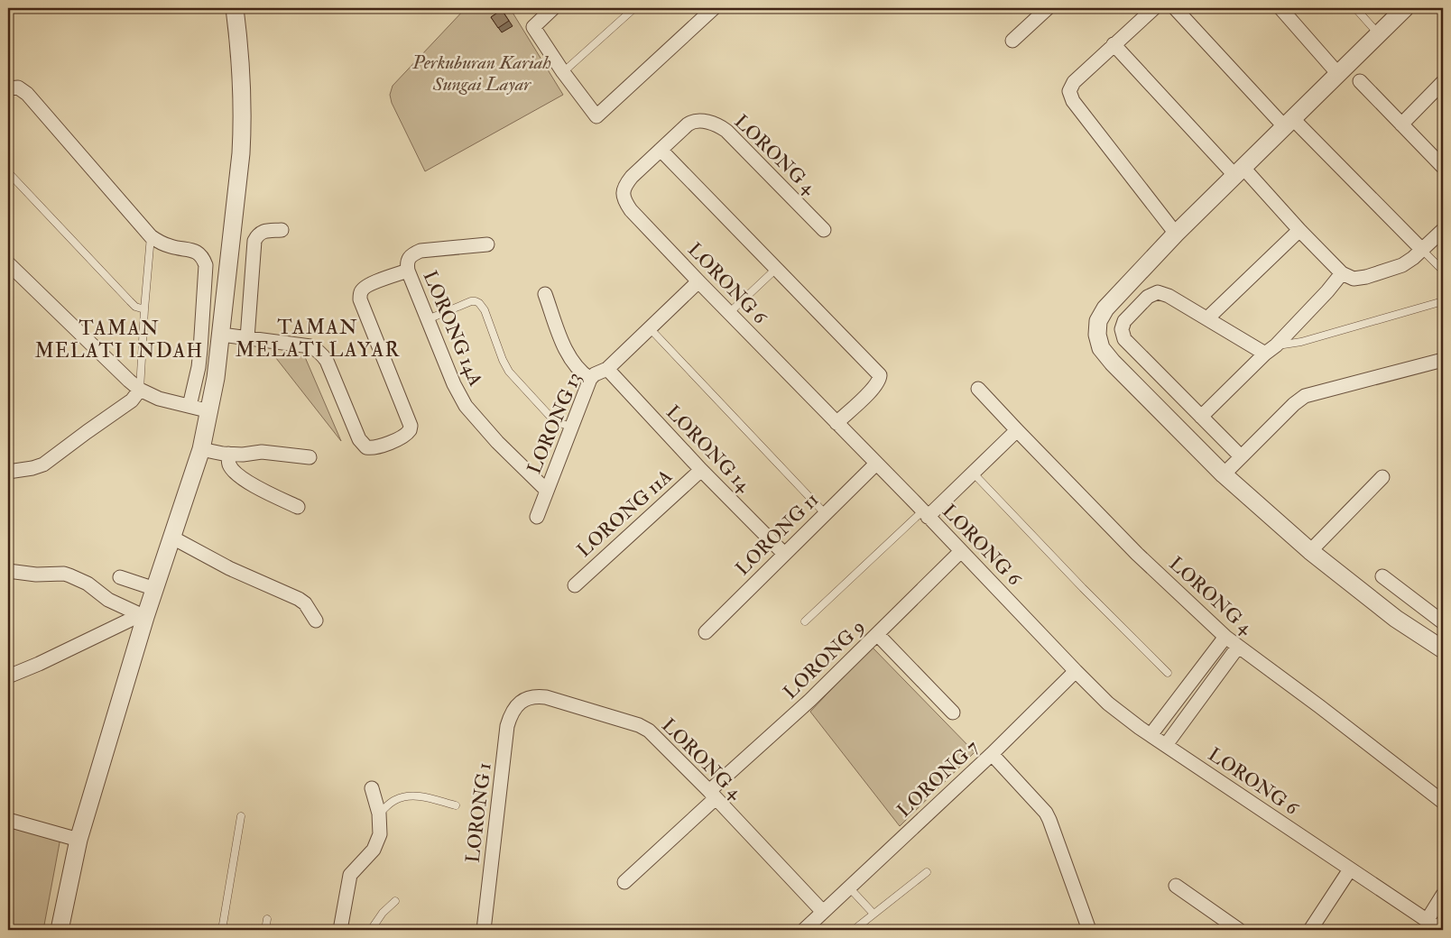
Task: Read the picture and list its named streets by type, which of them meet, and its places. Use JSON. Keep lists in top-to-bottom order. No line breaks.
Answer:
{"streets":{"street":["LORONG 4","LORONG 6","LORONG 14A","LORONG 13","LORONG 14","LORONG 11A","LORONG 11","LORONG 9","LORONG 7","LORONG 1"]},"crossings":[["LORONG 4","LORONG 6"],["LORONG 4","LORONG 9"],["LORONG 4","LORONG 7"],["LORONG 4","LORONG 1"],["LORONG 6","LORONG 13"],["LORONG 6","LORONG 11"],["LORONG 6","LORONG 9"],["LORONG 6","LORONG 7"],["LORONG 14A","LORONG 13"],["LORONG 13","LORONG 14"],["LORONG 14","LORONG 11A"],["LORONG 14","LORONG 11"]],"districts":["TAMAN MELATI LAYAR","TAMAN MELATI INDAH"],"parks":["Perkuburan Kariah Sungai Layar"]}
